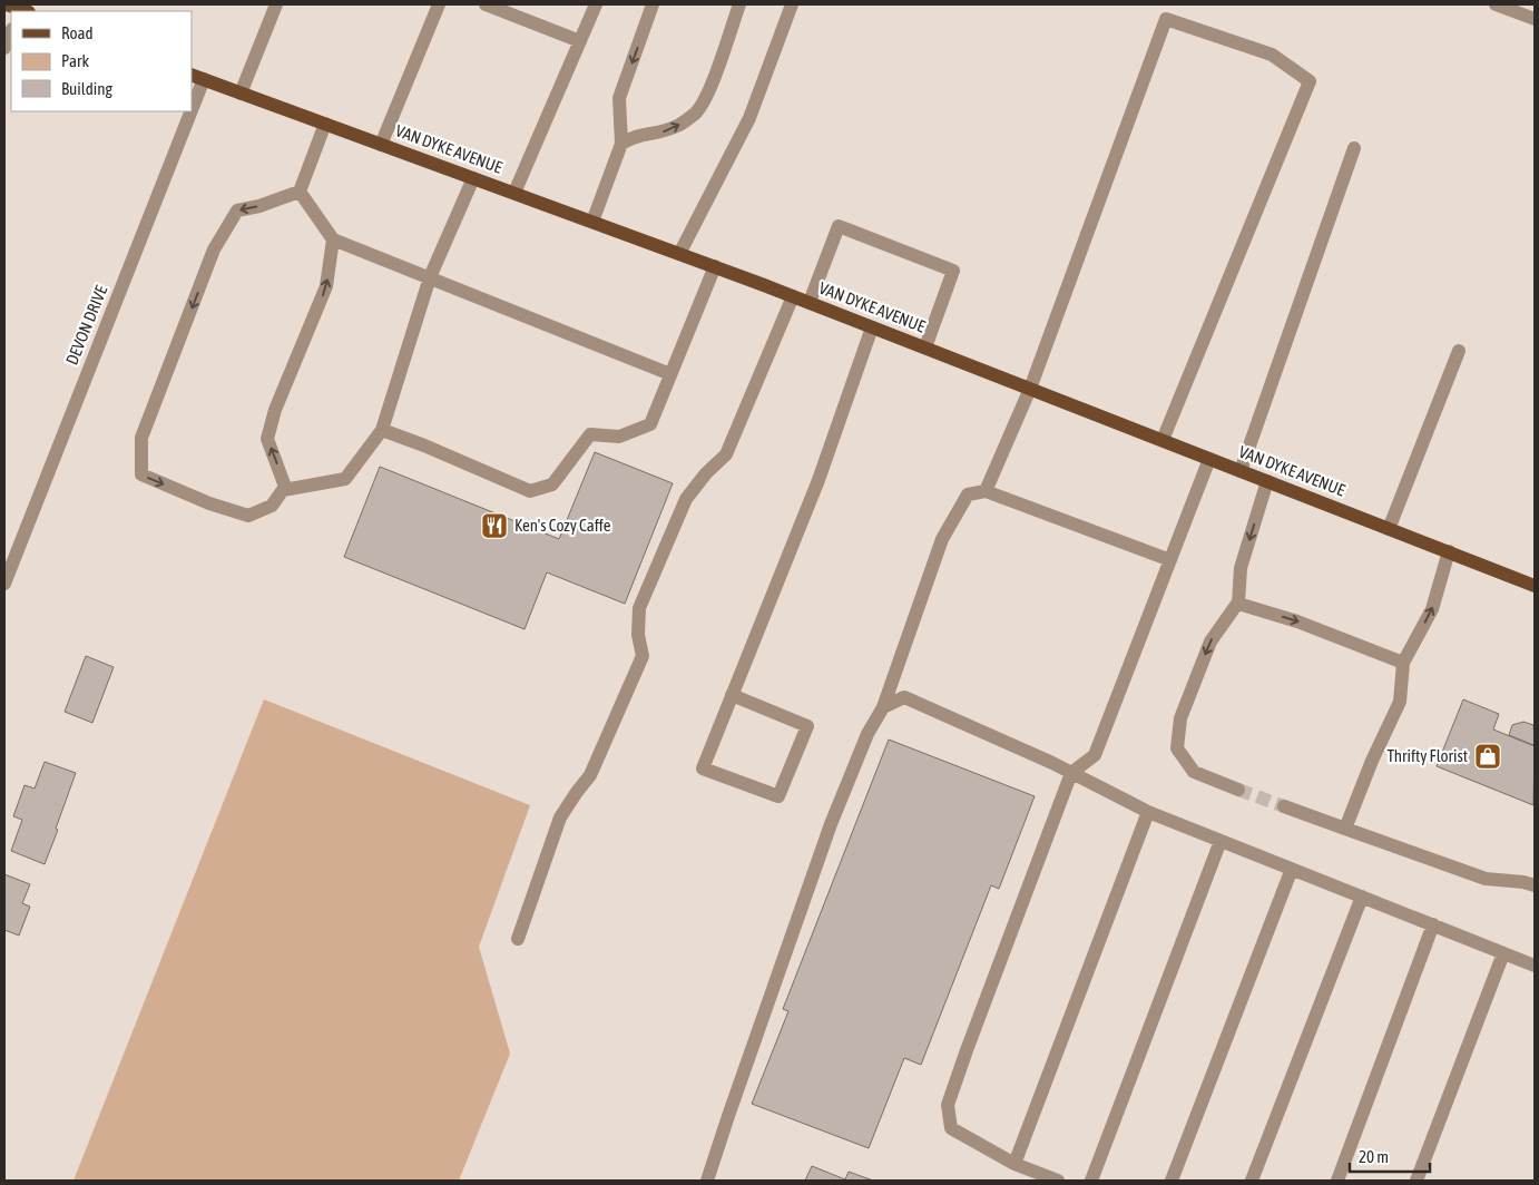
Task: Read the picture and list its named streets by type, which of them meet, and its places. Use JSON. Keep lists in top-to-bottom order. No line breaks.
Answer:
{"streets":{"main road":["VAN DYKE AVENUE"],"street":["DEVON DRIVE"]},"crossings":[["VAN DYKE AVENUE","DEVON DRIVE"]],"places":{"restaurant":["Ken's Cozy Caffe"],"shop":["Thrifty Florist"]},"legend":["Road","Park","Building"],"scale_bar":"20 m"}
